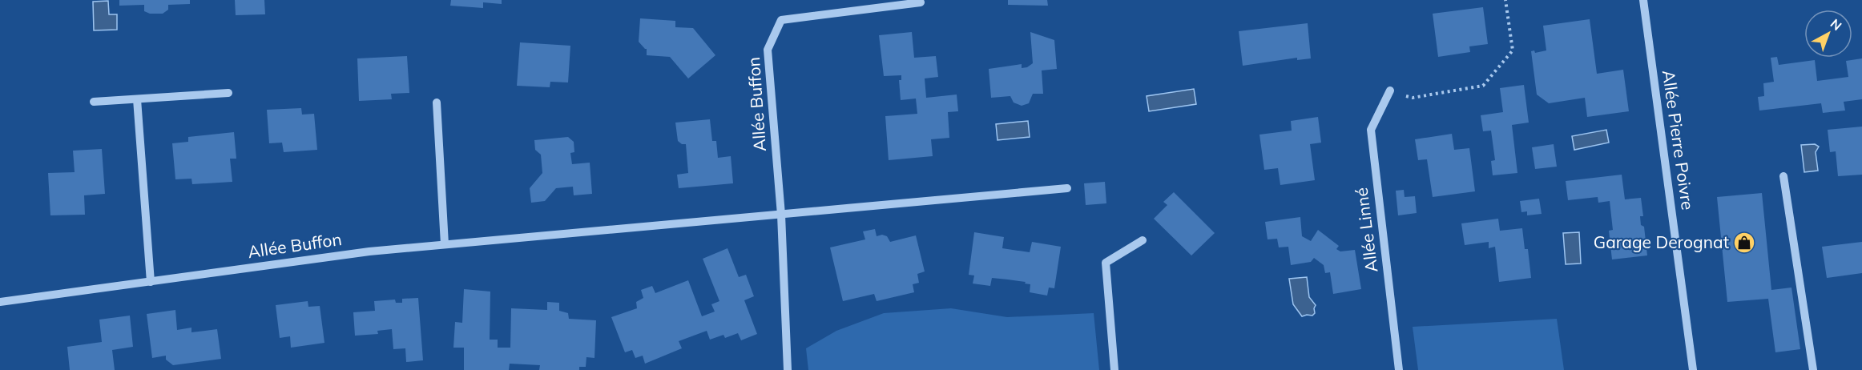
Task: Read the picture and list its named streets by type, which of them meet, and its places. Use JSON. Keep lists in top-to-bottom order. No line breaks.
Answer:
{"streets":{"street":["Allée Buffon","Allée Pierre Poivre","Allée Linné"]},"places":{"shop":["Garage Derognat"]},"north":"top right"}
